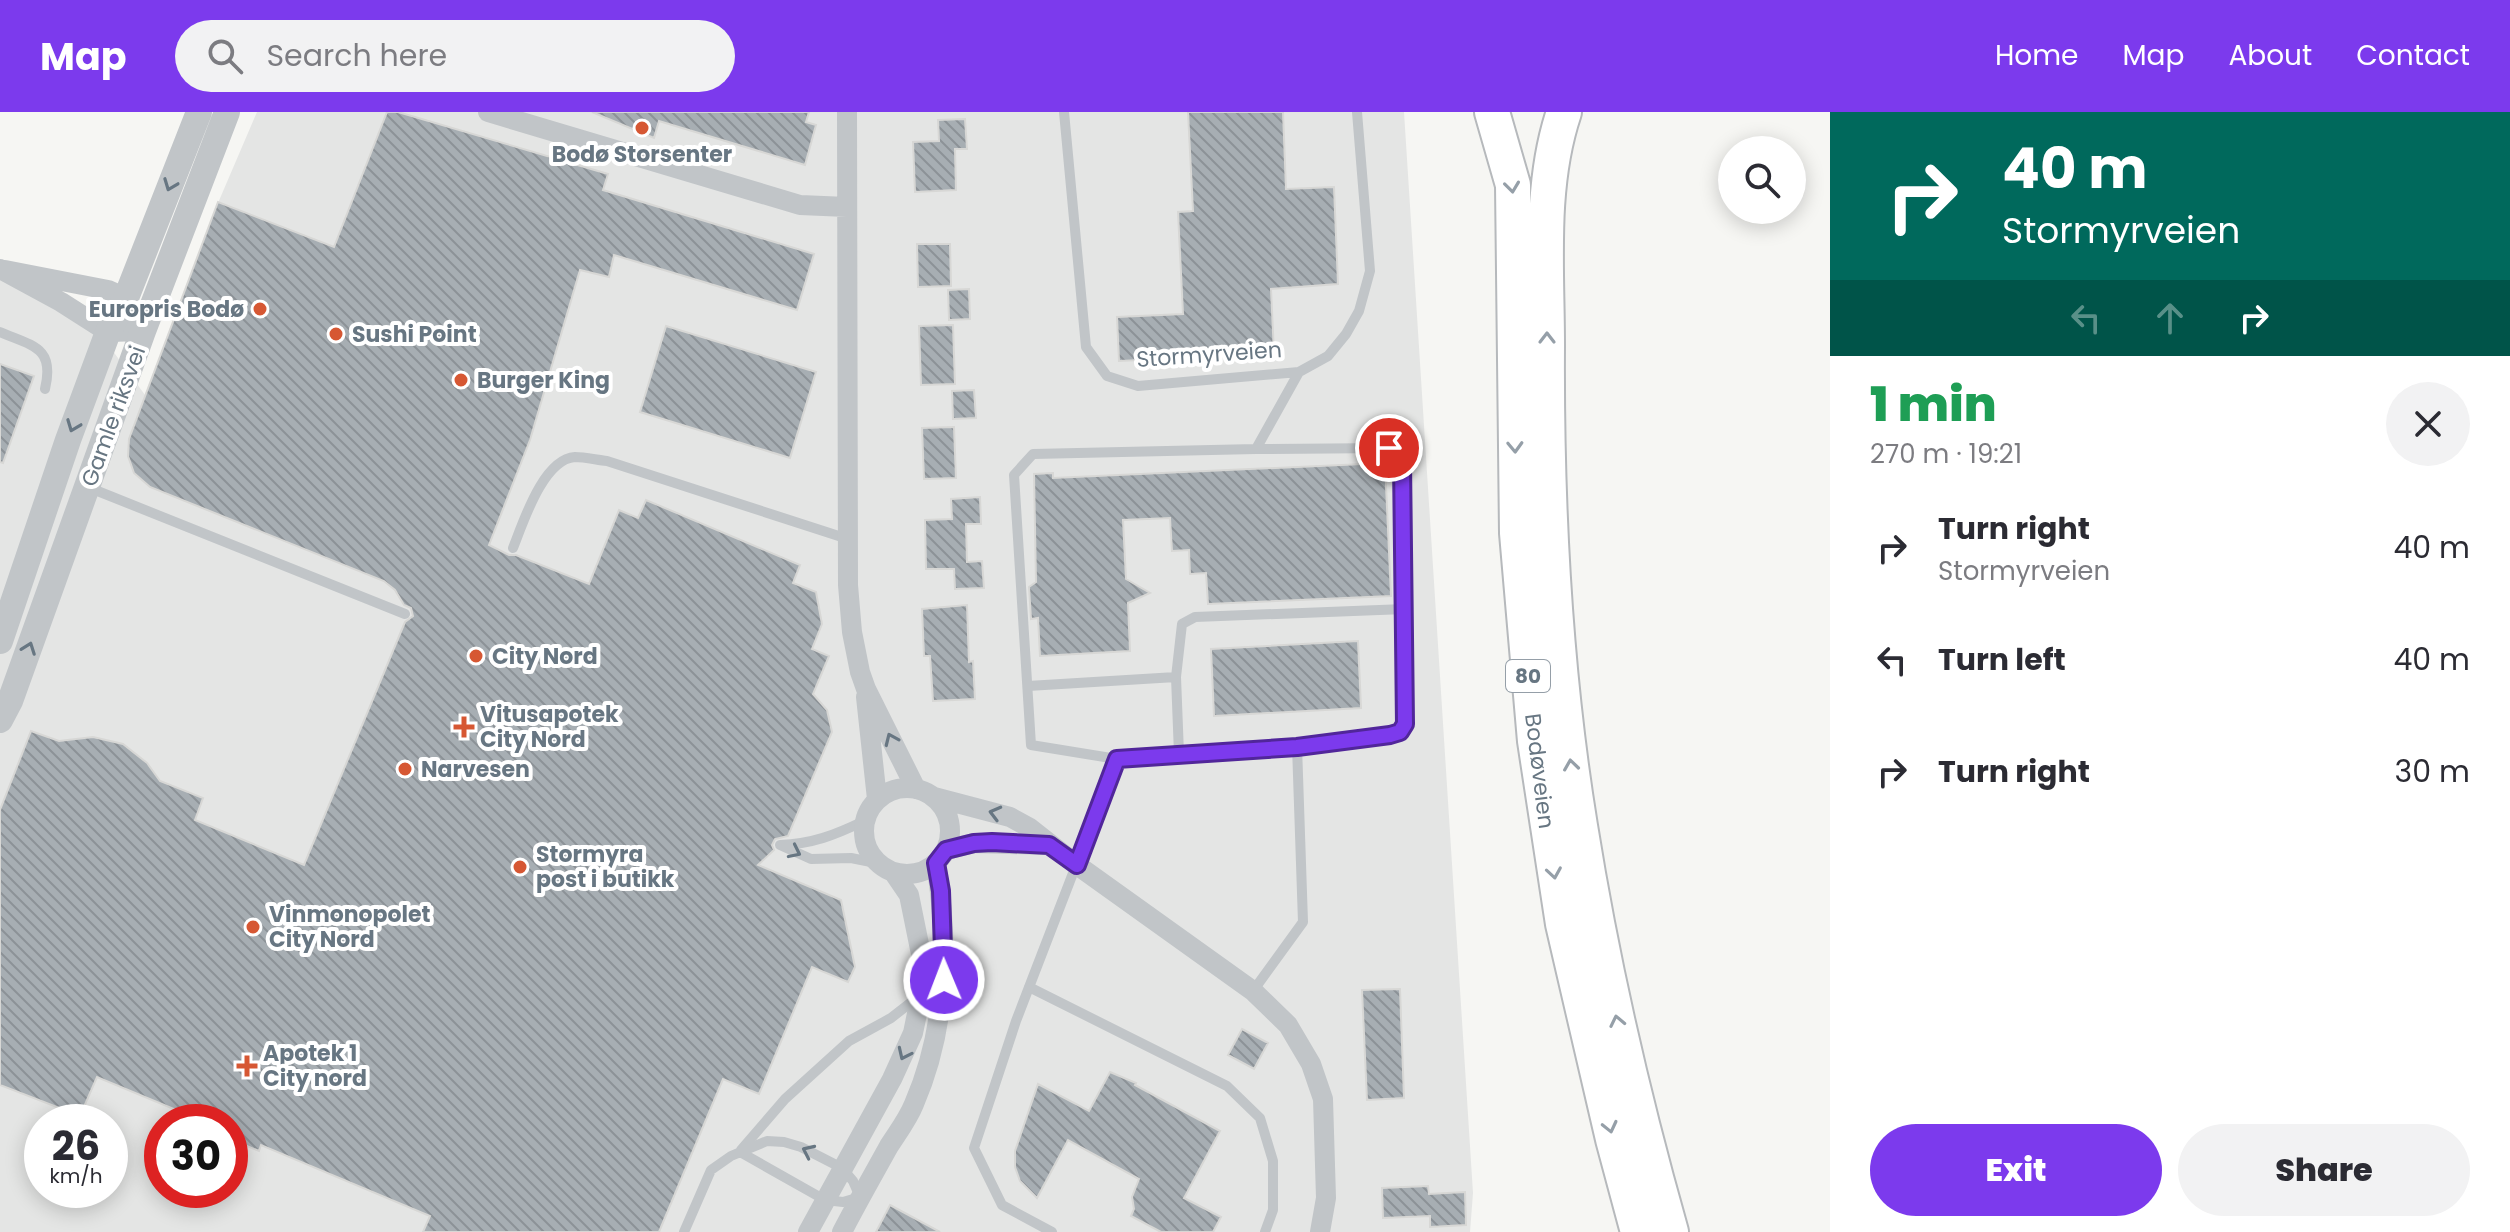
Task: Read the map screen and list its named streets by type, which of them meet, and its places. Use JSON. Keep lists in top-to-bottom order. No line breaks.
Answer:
{"streets":{"highway":["80","Bodøveien"],"street":["Gamle riksvei"],"lane":["Stormyrveien"]},"places":{"other":["Bodø Storsenter","Europris Bodø","Sushi Point","Burger King","City Nord","Narvesen","Stormyra post i butikk","Vinmonopolet City Nord"],"health":["Vitusapotek City Nord","Apotek 1 City nord"]},"page":{"header":"Map","search":"Search here","nav":["Home","Map","About","Contact"],"turn":["40 m","Stormyrveien"],"heading":["1 min","270 m · 19:21"],"list":[{"name":"Turn right","note":"Stormyrveien","value":"40 m"},{"name":"Turn left","value":"40 m"},{"name":"Turn right","value":"30 m"}],"speed":"26 km/h","limit":"30","buttons":["Exit","Share"]}}
